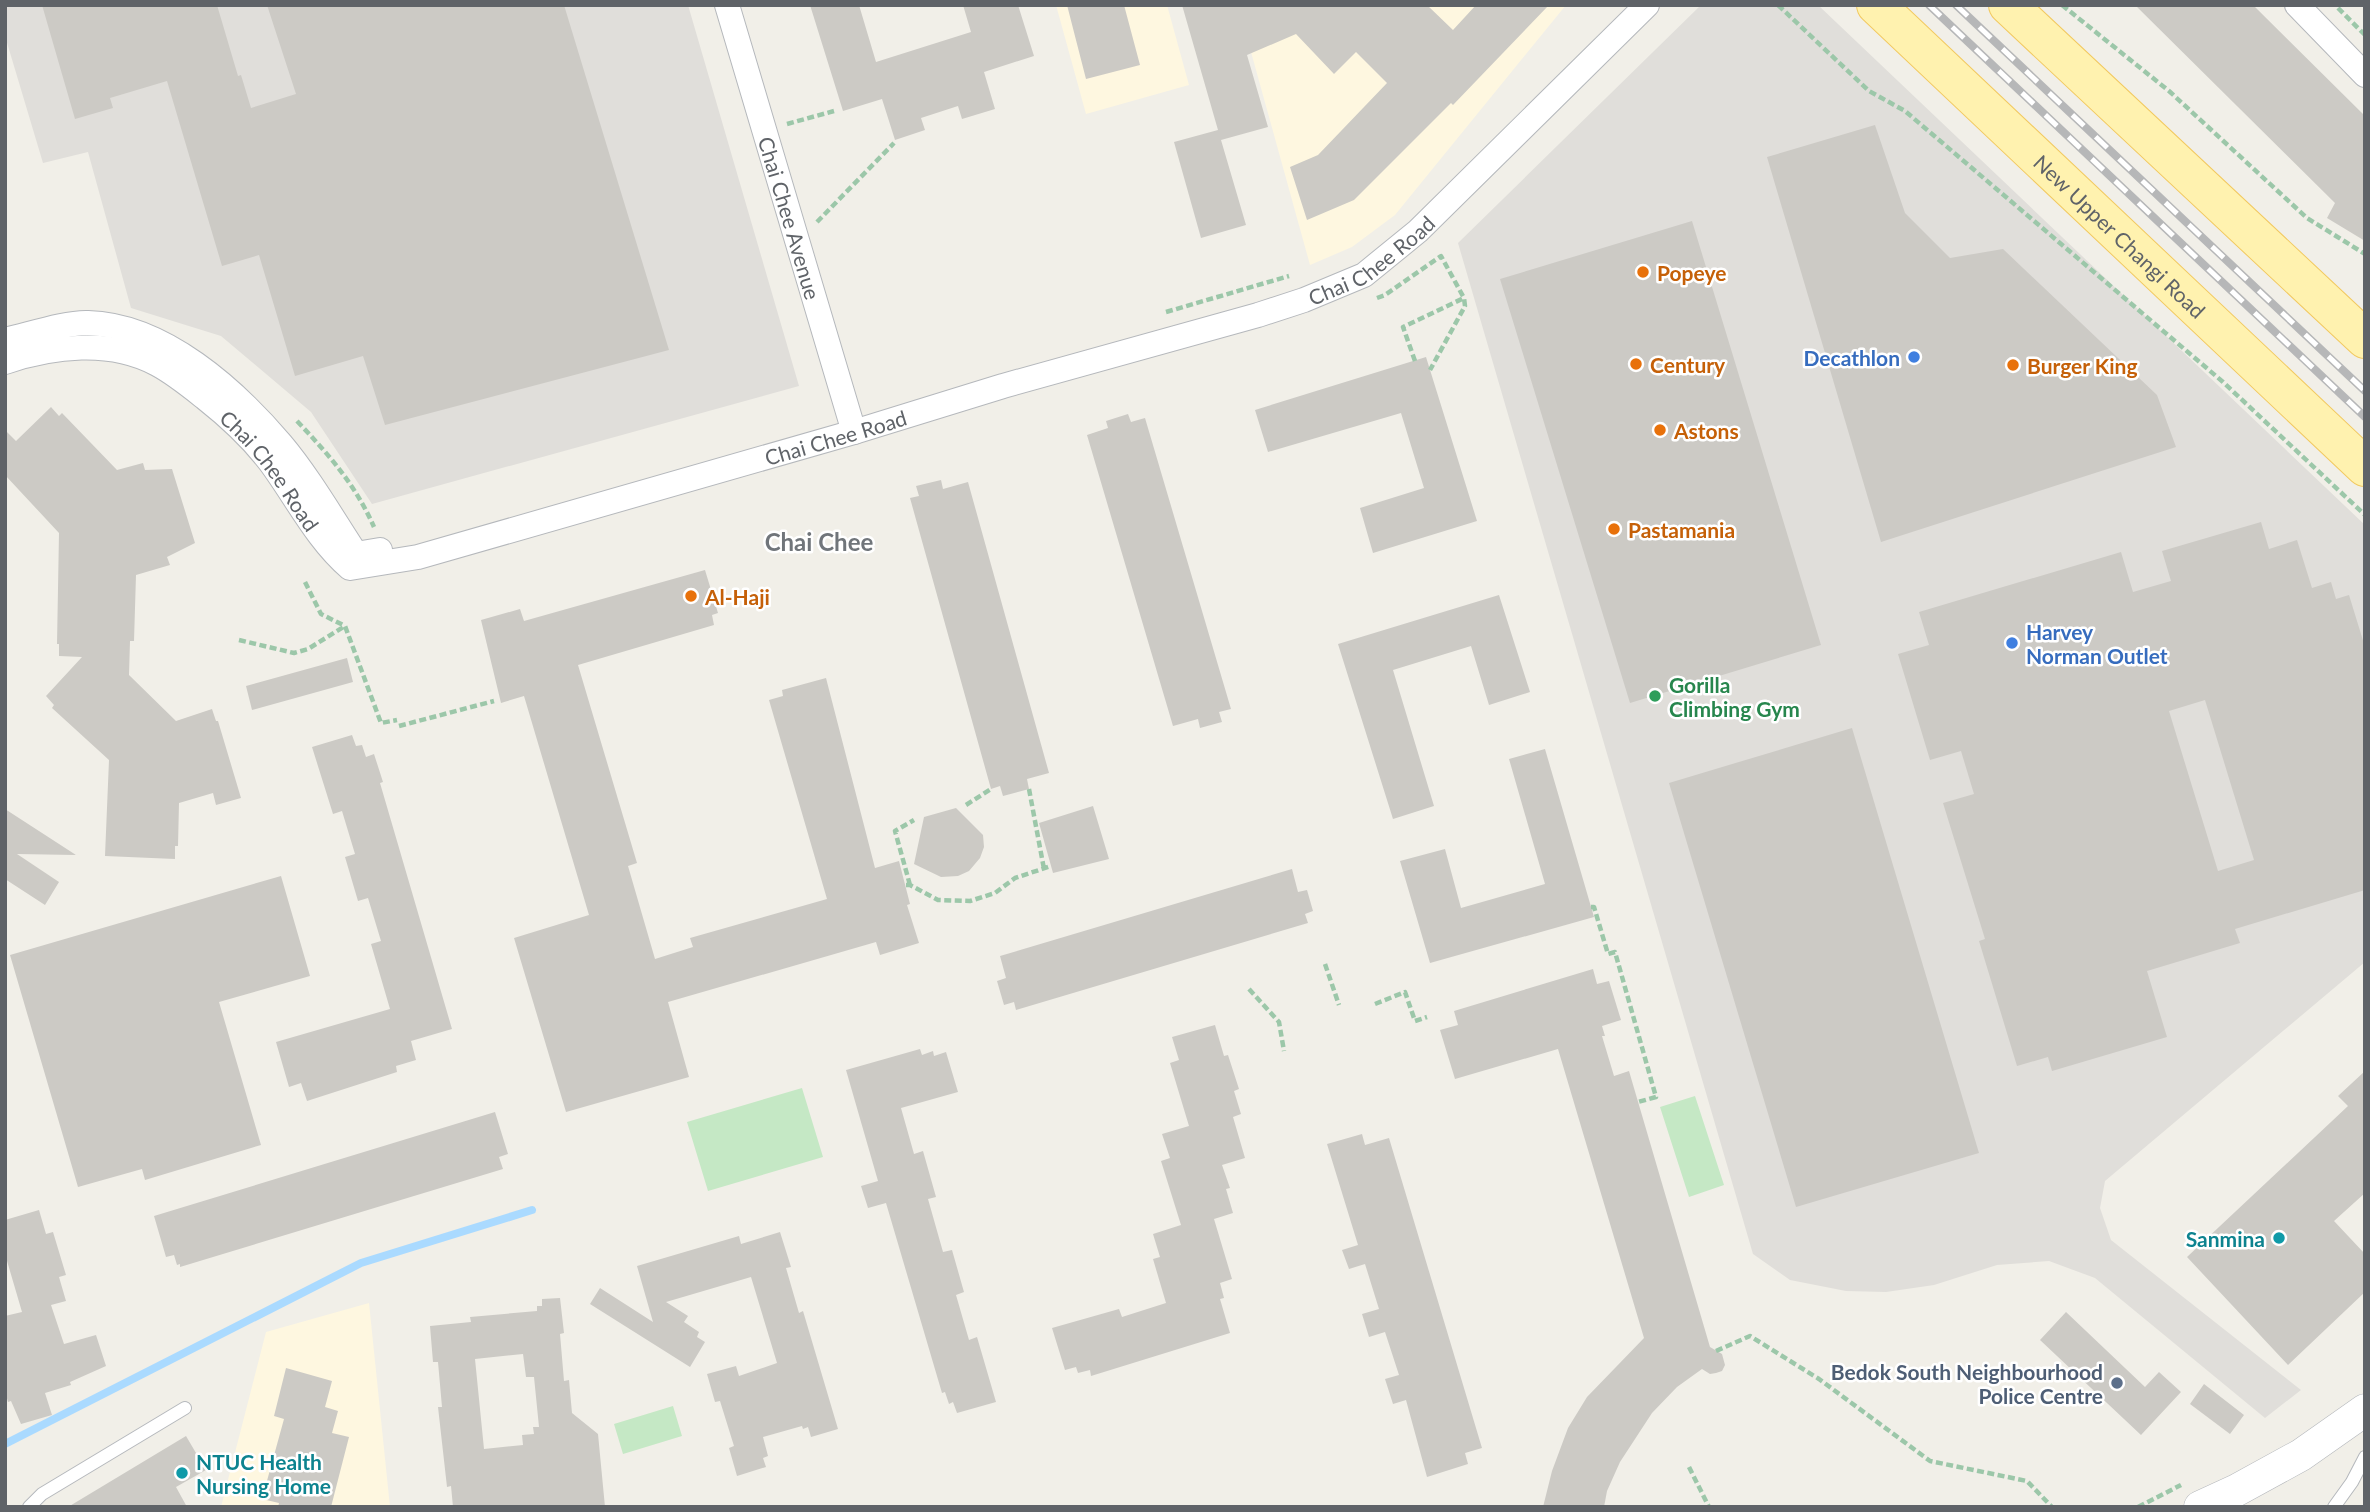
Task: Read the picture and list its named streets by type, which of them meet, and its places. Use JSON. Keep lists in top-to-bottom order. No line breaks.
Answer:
{"streets":{"main road":["New Upper Changi Road"],"street":["Chai Chee Avenue","Chai Chee Road"]},"crossings":[["Chai Chee Avenue","Chai Chee Road"]],"districts":["Chai Chee"],"places":["Popeye","Decathlon","Century","Burger King","Astons","Pastamania","Al-Haji","Harvey Norman Outlet","Gorilla Climbing Gym","Sanmina","Bedok South Neighbourhood Police Centre","NTUC Health Nursing Home"]}
